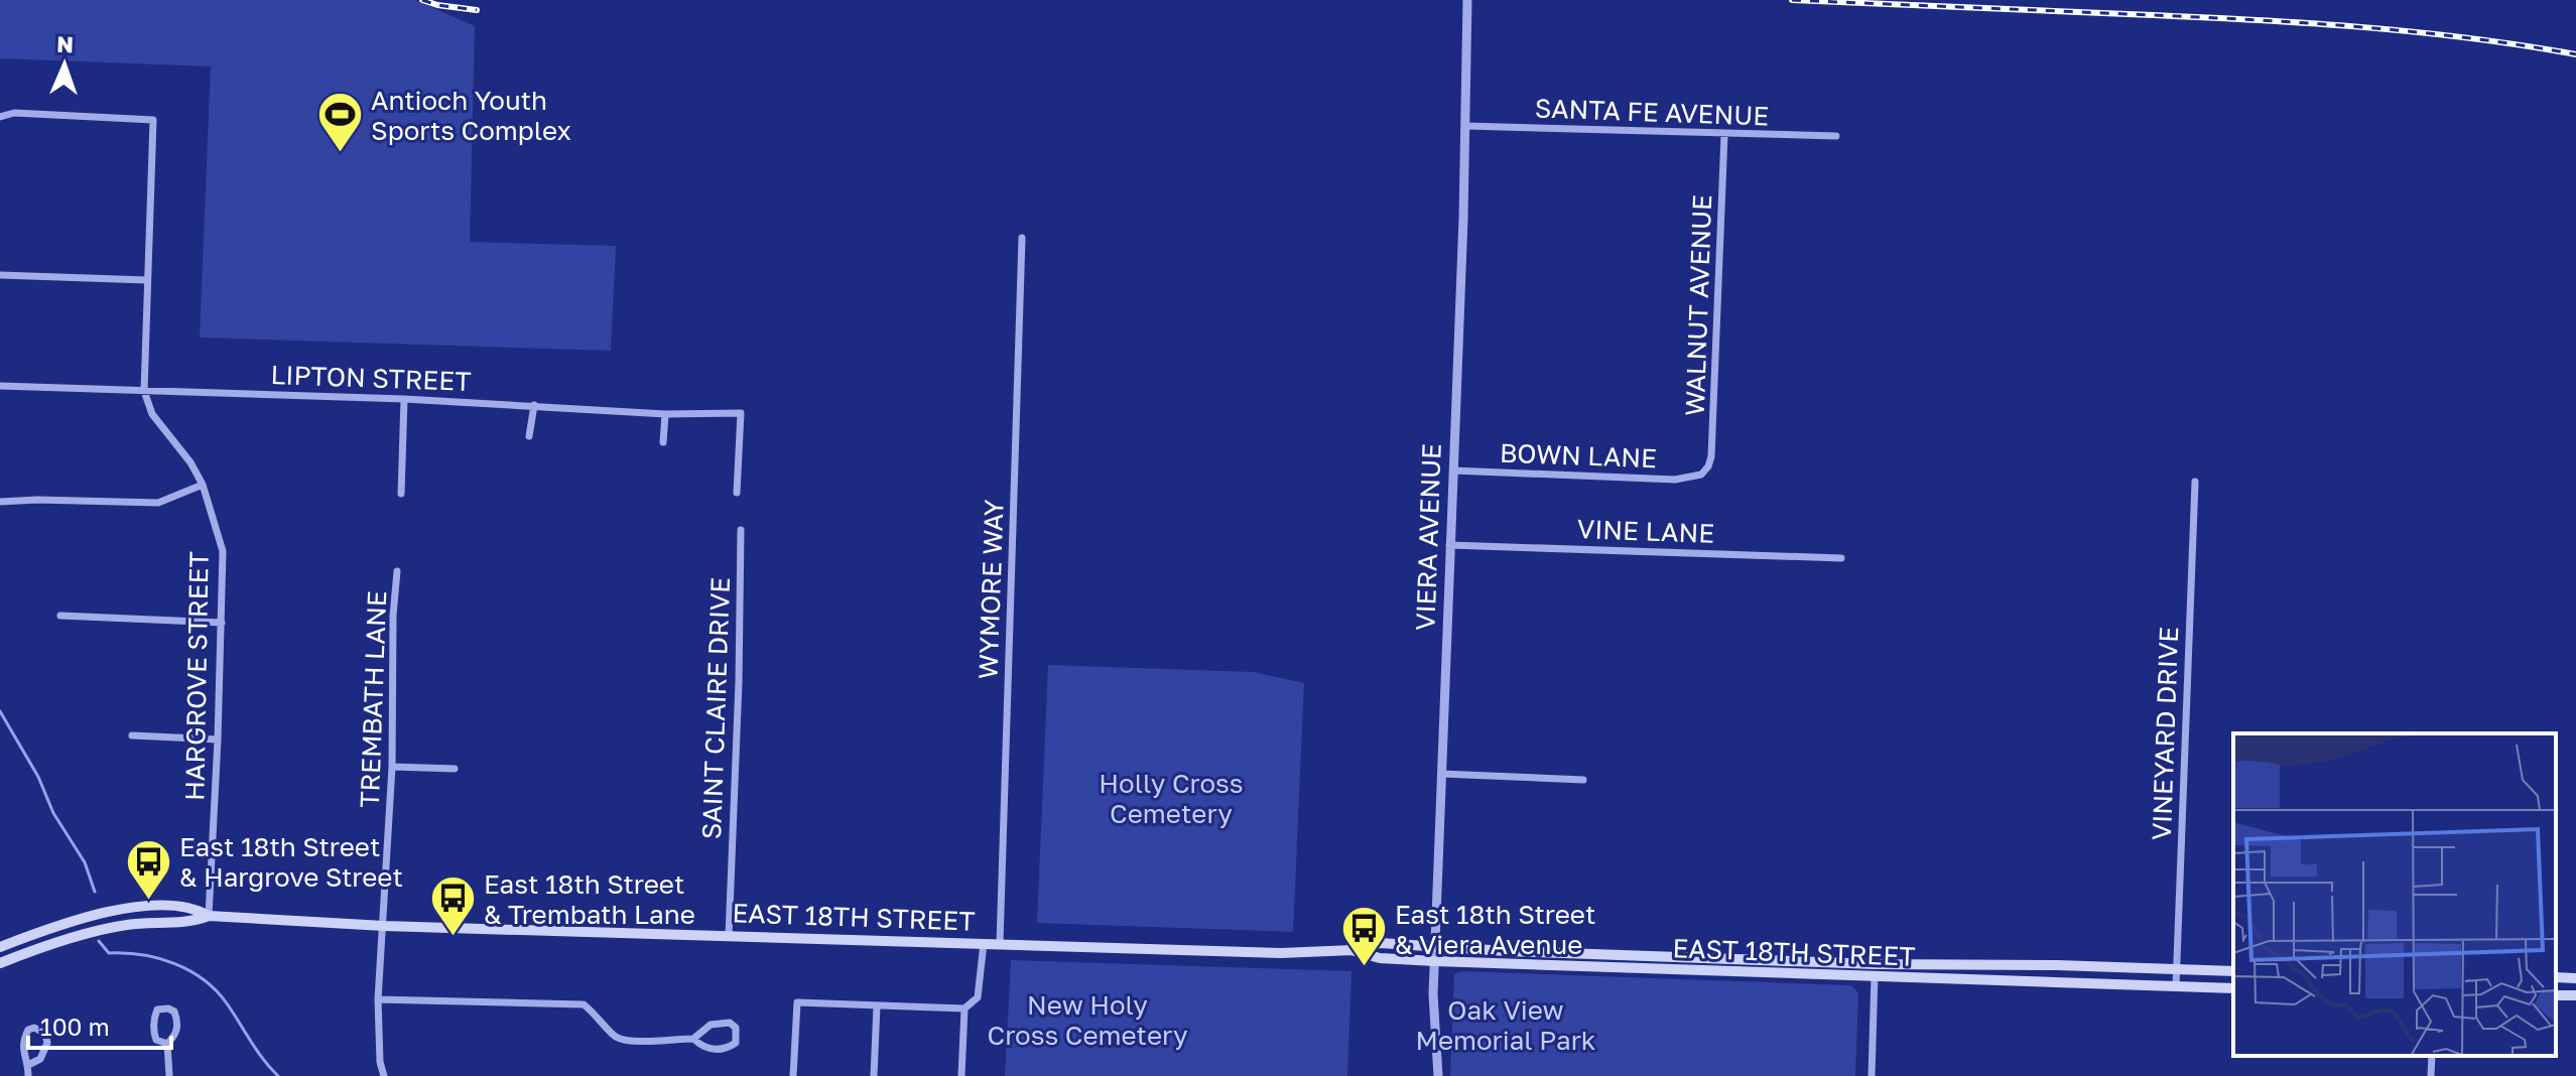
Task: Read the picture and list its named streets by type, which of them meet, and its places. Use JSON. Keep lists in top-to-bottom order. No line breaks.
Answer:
{"streets":{"main road":["EAST 18TH STREET"],"street":["SANTA FE AVENUE","WALNUT AVENUE","LIPTON STREET","BOWN LANE","VINE LANE","VIERA AVENUE","WYMORE WAY","HARGROVE STREET","TREMBATH LANE","SAINT CLAIRE DRIVE","VINEYARD DRIVE"]},"crossings":[["SANTA FE AVENUE","WALNUT AVENUE"],["SANTA FE AVENUE","VIERA AVENUE"],["WALNUT AVENUE","BOWN LANE"],["LIPTON STREET","HARGROVE STREET"],["BOWN LANE","VIERA AVENUE"],["VINE LANE","VIERA AVENUE"],["VIERA AVENUE","EAST 18TH STREET"],["WYMORE WAY","EAST 18TH STREET"],["HARGROVE STREET","EAST 18TH STREET"],["TREMBATH LANE","EAST 18TH STREET"],["SAINT CLAIRE DRIVE","EAST 18TH STREET"],["VINEYARD DRIVE","EAST 18TH STREET"]],"parks":["Holly Cross Cemetery","New Holy Cross Cemetery","Oak View Memorial Park"],"places":{"sports":["Antioch Youth Sports Complex"],"bus stop":["East 18th Street & Hargrove Street","East 18th Street & Trembath Lane","East 18th Street & Viera Avenue"]},"scale_bar":"100 m","north":"top"}
